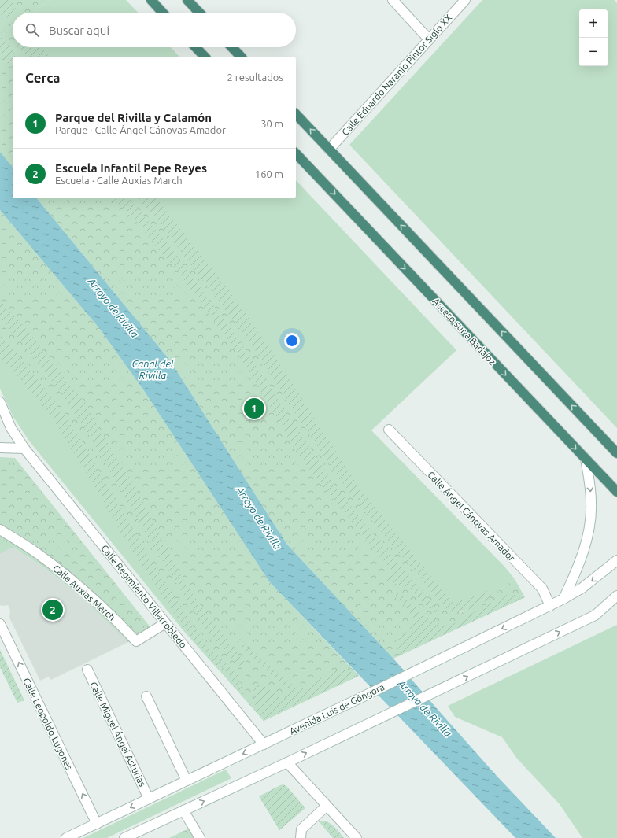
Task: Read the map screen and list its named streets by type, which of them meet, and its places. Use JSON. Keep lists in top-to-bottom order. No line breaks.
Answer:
{"streets":{"highway":["Acceso sur a Badajoz"],"street":["Calle Eduardo Naranjo Pintor Siglo XX","Calle Ángel Cánovas Amador","Calle Auxias March","Calle Regimiento Villarrobledo","Avenida Luis de Góngora","Calle Leopoldo Lugones","Calle Miguel Ángel Asturias"]},"crossings":[["Calle Ángel Cánovas Amador","Avenida Luis de Góngora"],["Calle Auxias March","Calle Regimiento Villarrobledo"],["Calle Regimiento Villarrobledo","Avenida Luis de Góngora"],["Avenida Luis de Góngora","Calle Leopoldo Lugones"],["Avenida Luis de Góngora","Calle Miguel Ángel Asturias"]],"one_way":["Calle Leopoldo Lugones"],"water":["Arroyo de Rivilla","Canal del Rivilla"],"page":{"map_buttons":["+","−"],"search":"Buscar aquí","heading":["Cerca","2 resultados"],"list":[{"mark":"1","name":"Parque del Rivilla y Calamón","note":"Parque · Calle Ángel Cánovas Amador","value":"30 m"},{"mark":"2","name":"Escuela Infantil Pepe Reyes","note":"Escuela · Calle Auxias March","value":"160 m"}],"pins":["1","2"]}}
